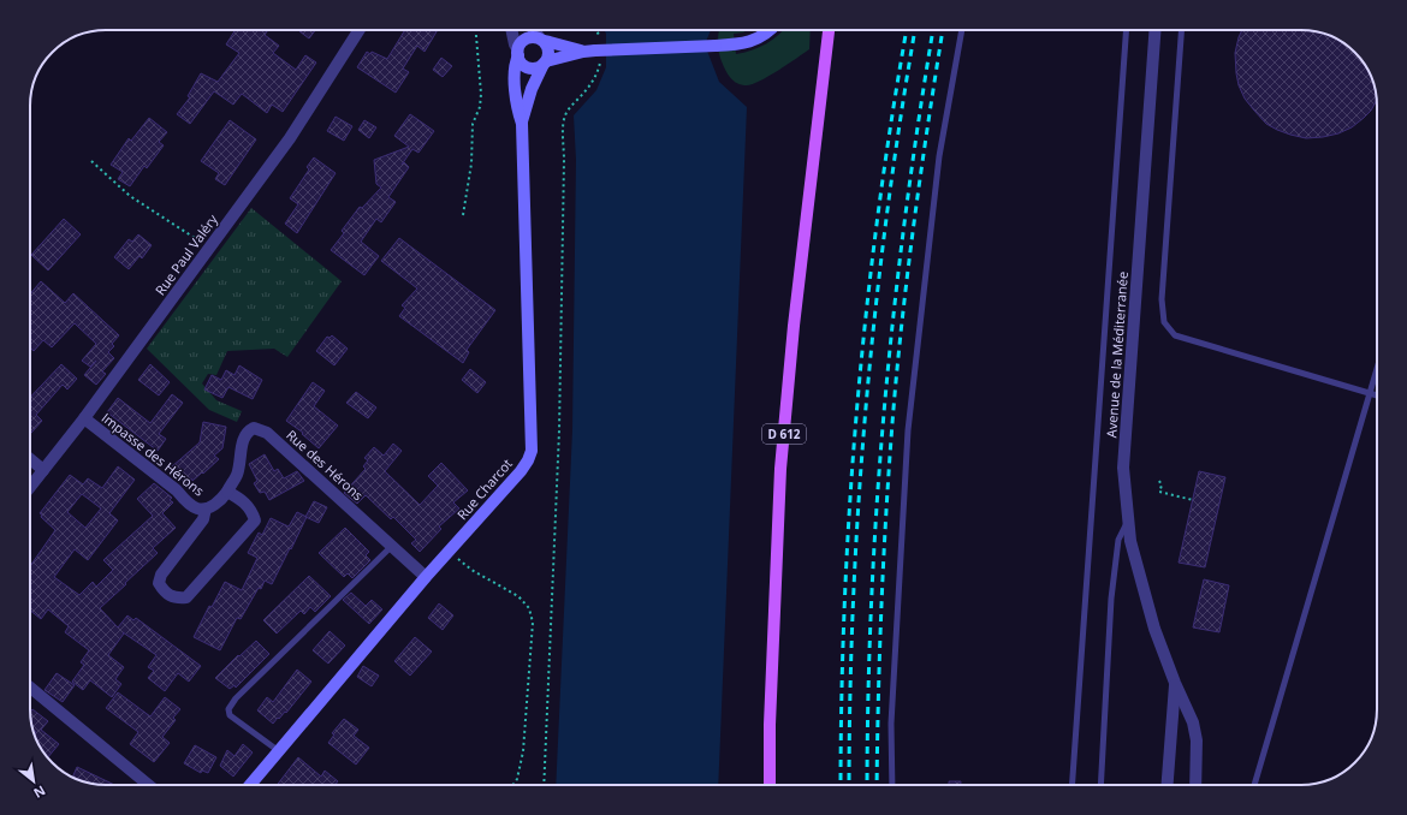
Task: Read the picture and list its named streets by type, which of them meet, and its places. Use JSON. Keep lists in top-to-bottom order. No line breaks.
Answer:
{"streets":{"main road":["D 612"],"street":["Rue Paul Valéry","Avenue de la Méditerranée","Impasse des Hérons","Rue des Hérons","Rue Charcot"]},"crossings":[["Rue Paul Valéry","Impasse des Hérons"],["Impasse des Hérons","Rue des Hérons"],["Rue des Hérons","Rue Charcot"]],"north":"bottom right"}
